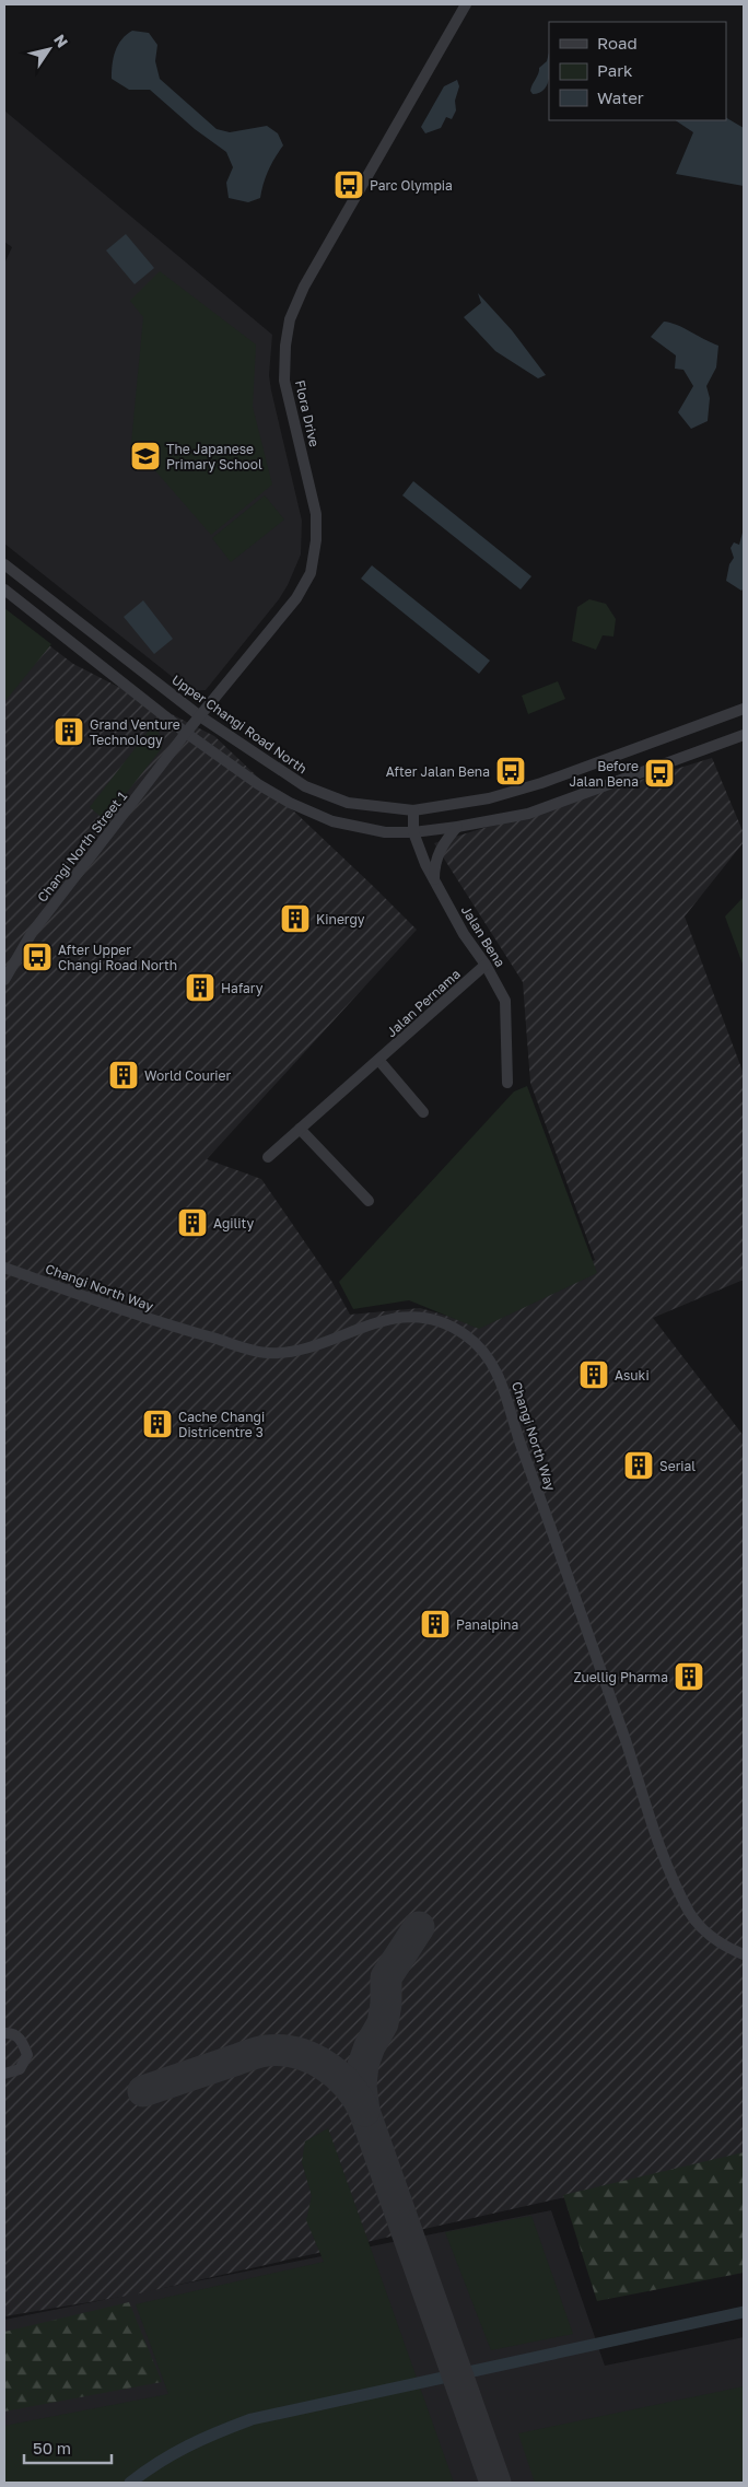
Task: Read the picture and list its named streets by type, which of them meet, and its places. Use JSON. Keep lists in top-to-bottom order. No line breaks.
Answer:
{"streets":{"street":["Flora Drive","Upper Changi Road North","Changi North Street 1","Jalan Bena","Jalan Pernama","Changi North Way"]},"crossings":[["Flora Drive","Upper Changi Road North"],["Flora Drive","Changi North Street 1"],["Upper Changi Road North","Jalan Bena"],["Jalan Bena","Jalan Pernama"]],"places":{"bus stop":["Parc Olympia","After Jalan Bena","Before Jalan Bena","After Upper Changi Road North"],"school or university":["The Japanese Primary School"],"building":["Grand Venture Technology","Kinergy","Hafary","World Courier","Agility","Asuki","Cache Changi Districentre 3","Serial","Panalpina","Zuellig Pharma"]},"legend":["Road","Park","Water"],"scale_bar":"50 m","north":"top right"}
